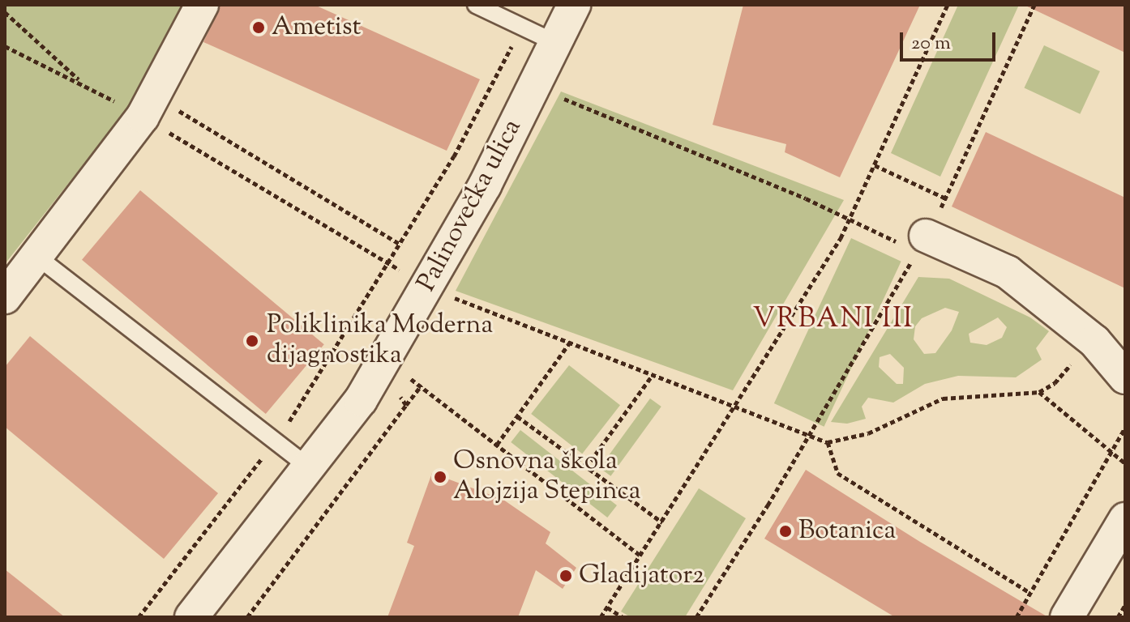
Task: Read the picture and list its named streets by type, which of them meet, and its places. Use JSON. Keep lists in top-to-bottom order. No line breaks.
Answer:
{"streets":{"street":["Palinovečka ulica"]},"districts":["VRBANI III"],"places":["Ametist","Poliklinika Moderna dijagnostika","Osnovna škola Alojzija Stepinca","Botanica","Gladijator2"],"scale_bar":"20 m"}
